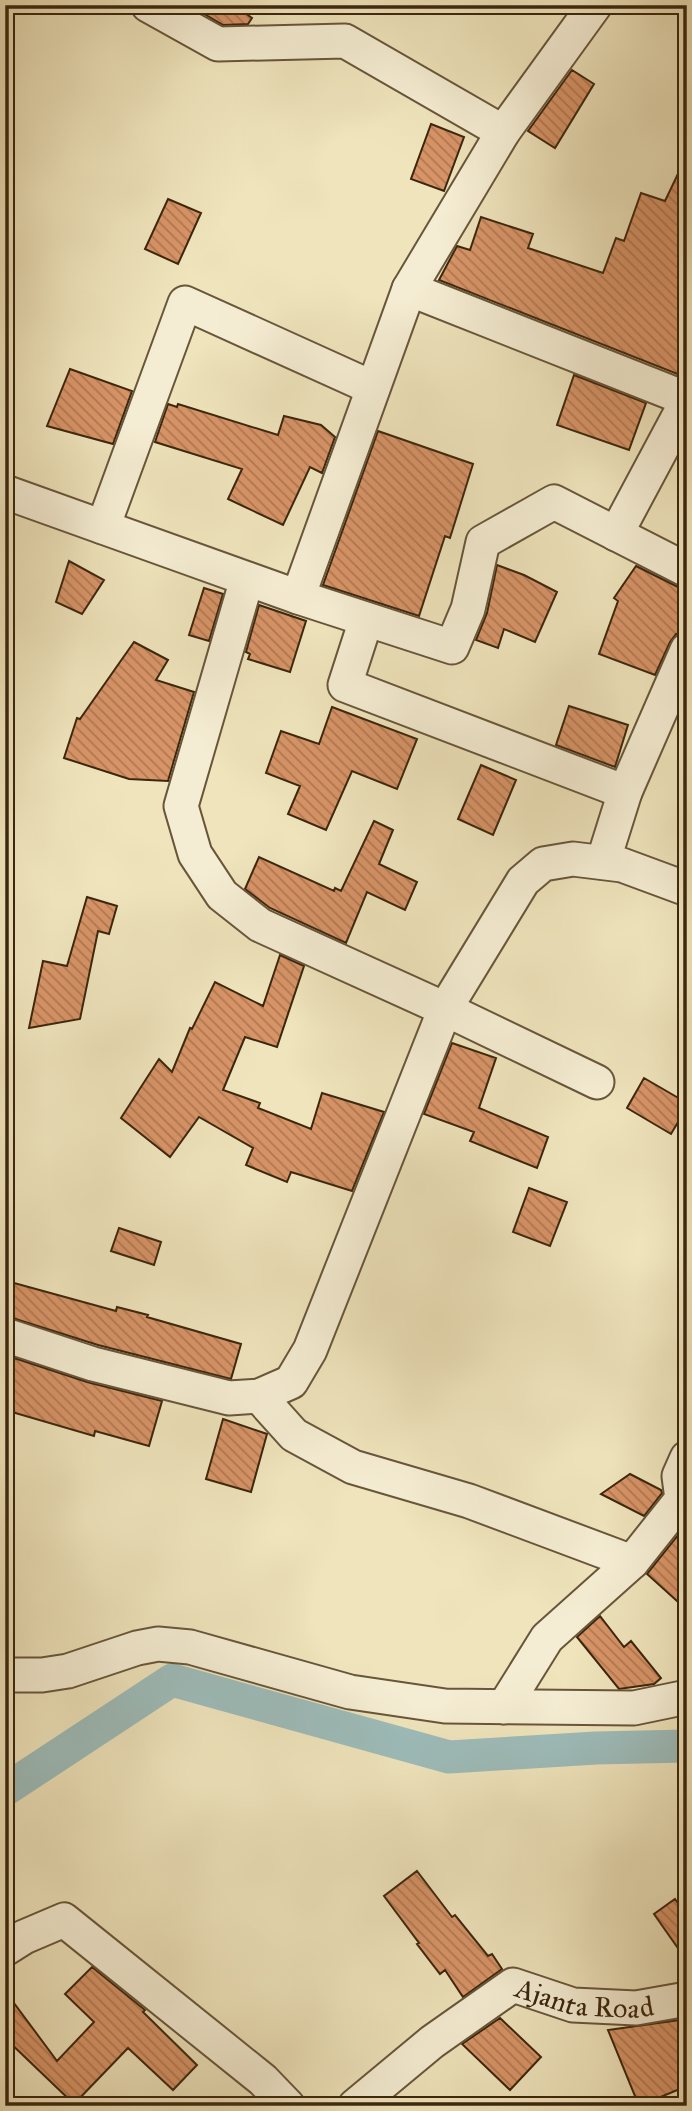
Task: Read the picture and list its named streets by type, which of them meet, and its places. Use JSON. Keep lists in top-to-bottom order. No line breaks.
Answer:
{"streets":{"street":["Ajanta Road"]}}
